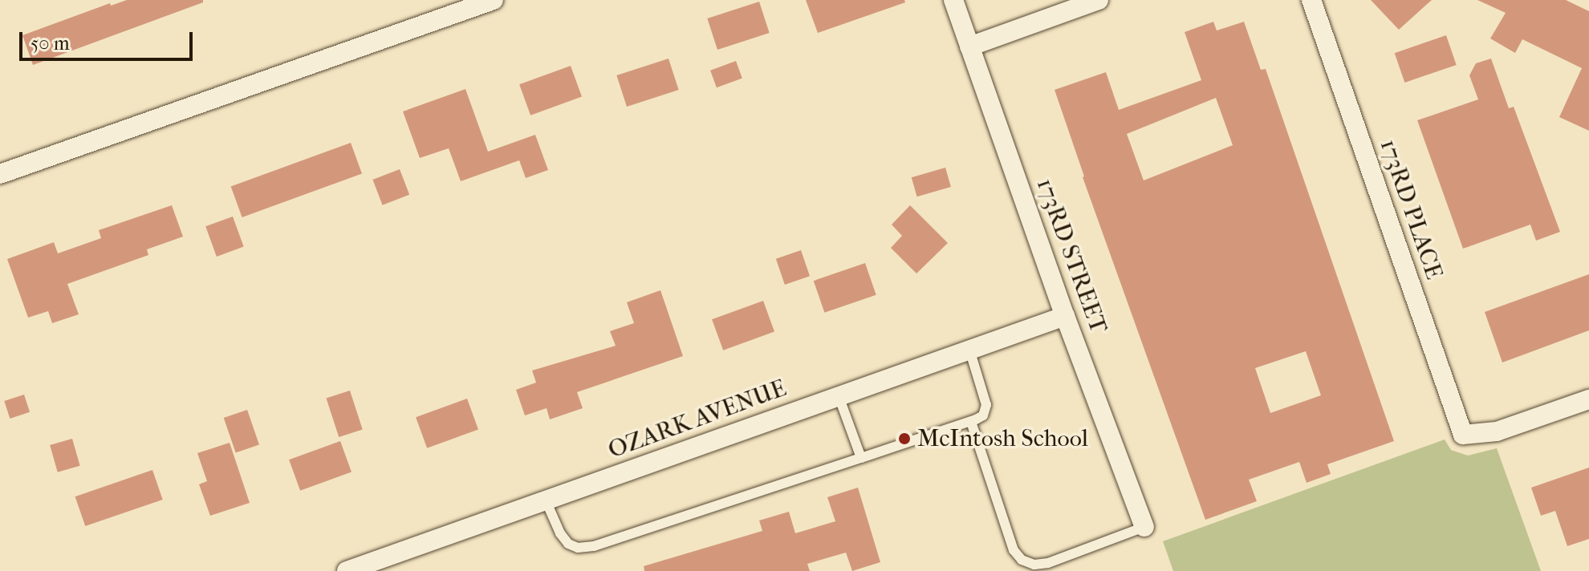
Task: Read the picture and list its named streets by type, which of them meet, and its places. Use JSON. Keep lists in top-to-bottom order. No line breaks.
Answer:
{"streets":{"street":["173RD PLACE","173RD STREET","OZARK AVENUE"]},"crossings":[["173RD STREET","OZARK AVENUE"]],"places":["McIntosh School"],"scale_bar":"50 m"}
